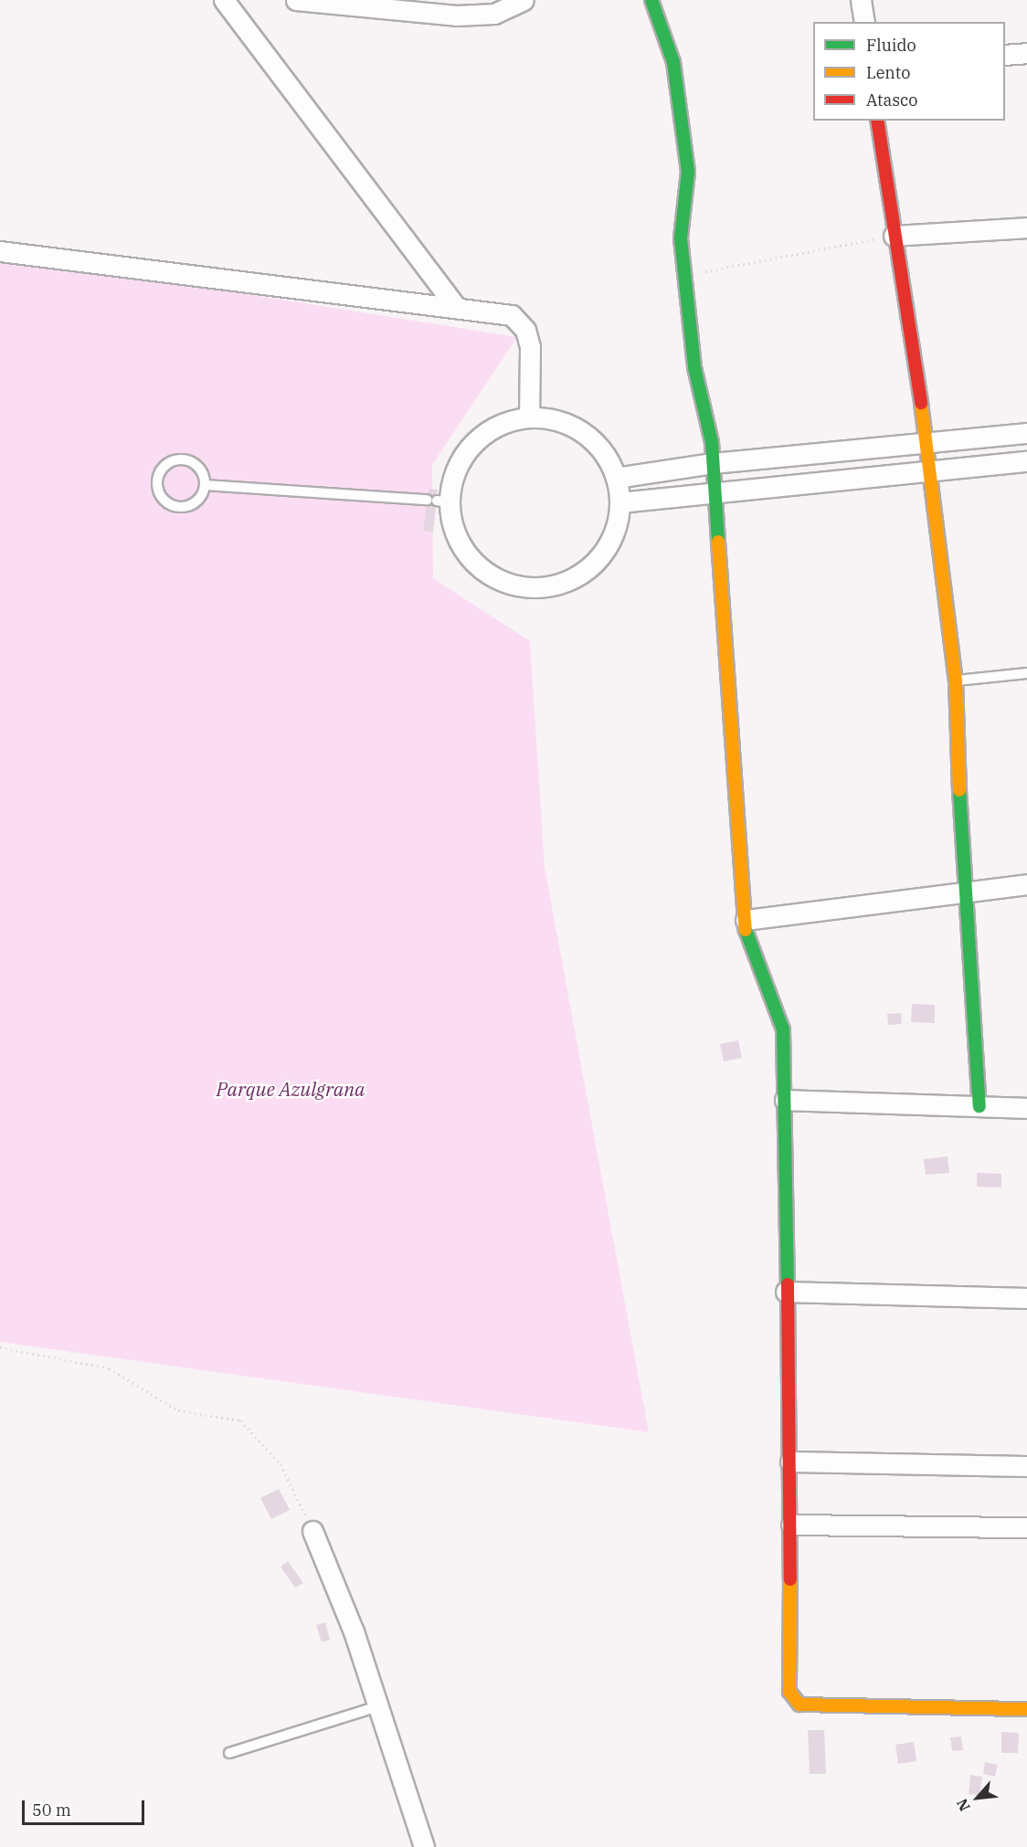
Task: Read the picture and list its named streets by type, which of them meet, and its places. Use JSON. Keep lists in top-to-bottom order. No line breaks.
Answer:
{"parks":["Parque Azulgrana"],"legend":["Fluido","Lento","Atasco"],"scale_bar":"50 m","north":"bottom left"}
